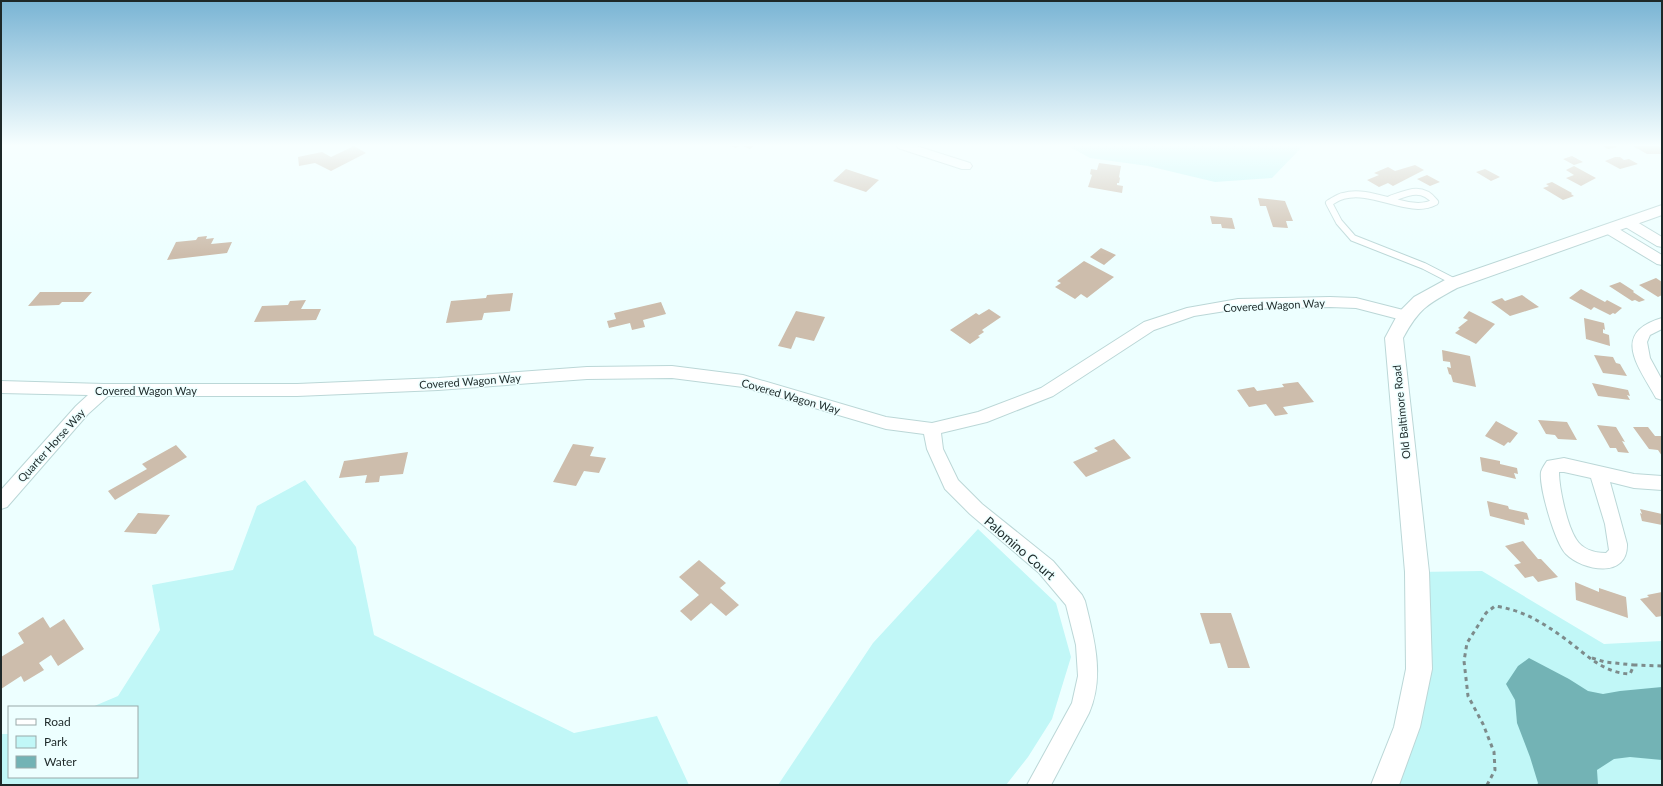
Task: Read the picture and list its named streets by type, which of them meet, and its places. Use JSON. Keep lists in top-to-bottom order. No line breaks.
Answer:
{"streets":{"street":["Covered Wagon Way","Old Baltimore Road","Quarter Horse Way","Palomino Court"]},"crossings":[["Covered Wagon Way","Old Baltimore Road"],["Covered Wagon Way","Quarter Horse Way"],["Covered Wagon Way","Palomino Court"]],"legend":["Road","Park","Water"]}
